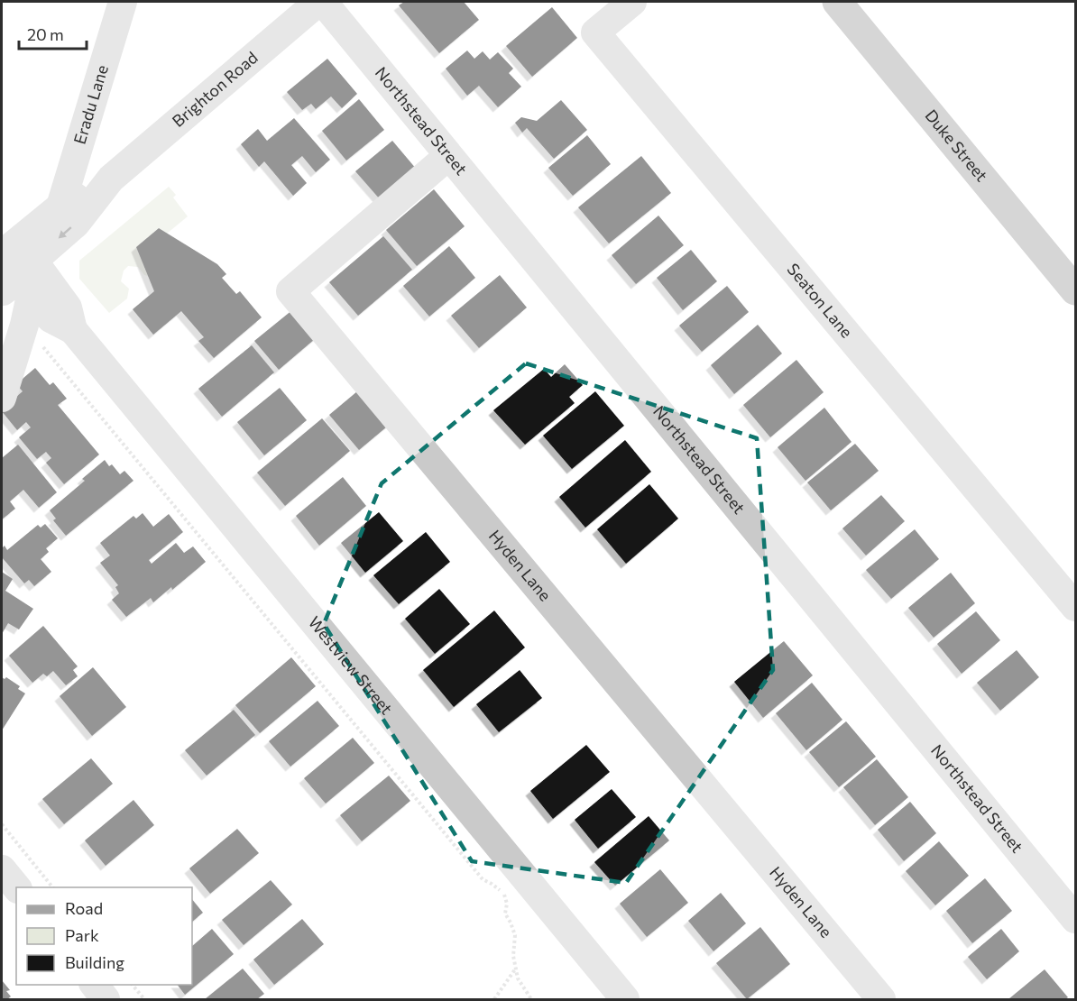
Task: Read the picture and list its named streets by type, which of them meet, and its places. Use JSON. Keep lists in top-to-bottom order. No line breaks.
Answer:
{"streets":{"main road":["Duke Street"],"street":["Brighton Road","Eradu Lane","Northstead Street","Seaton Lane","Hyden Lane","Westview Street"]},"crossings":[["Brighton Road","Eradu Lane"],["Brighton Road","Westview Street"],["Northstead Street","Hyden Lane"]],"legend":["Road","Park","Building"],"scale_bar":"20 m"}
